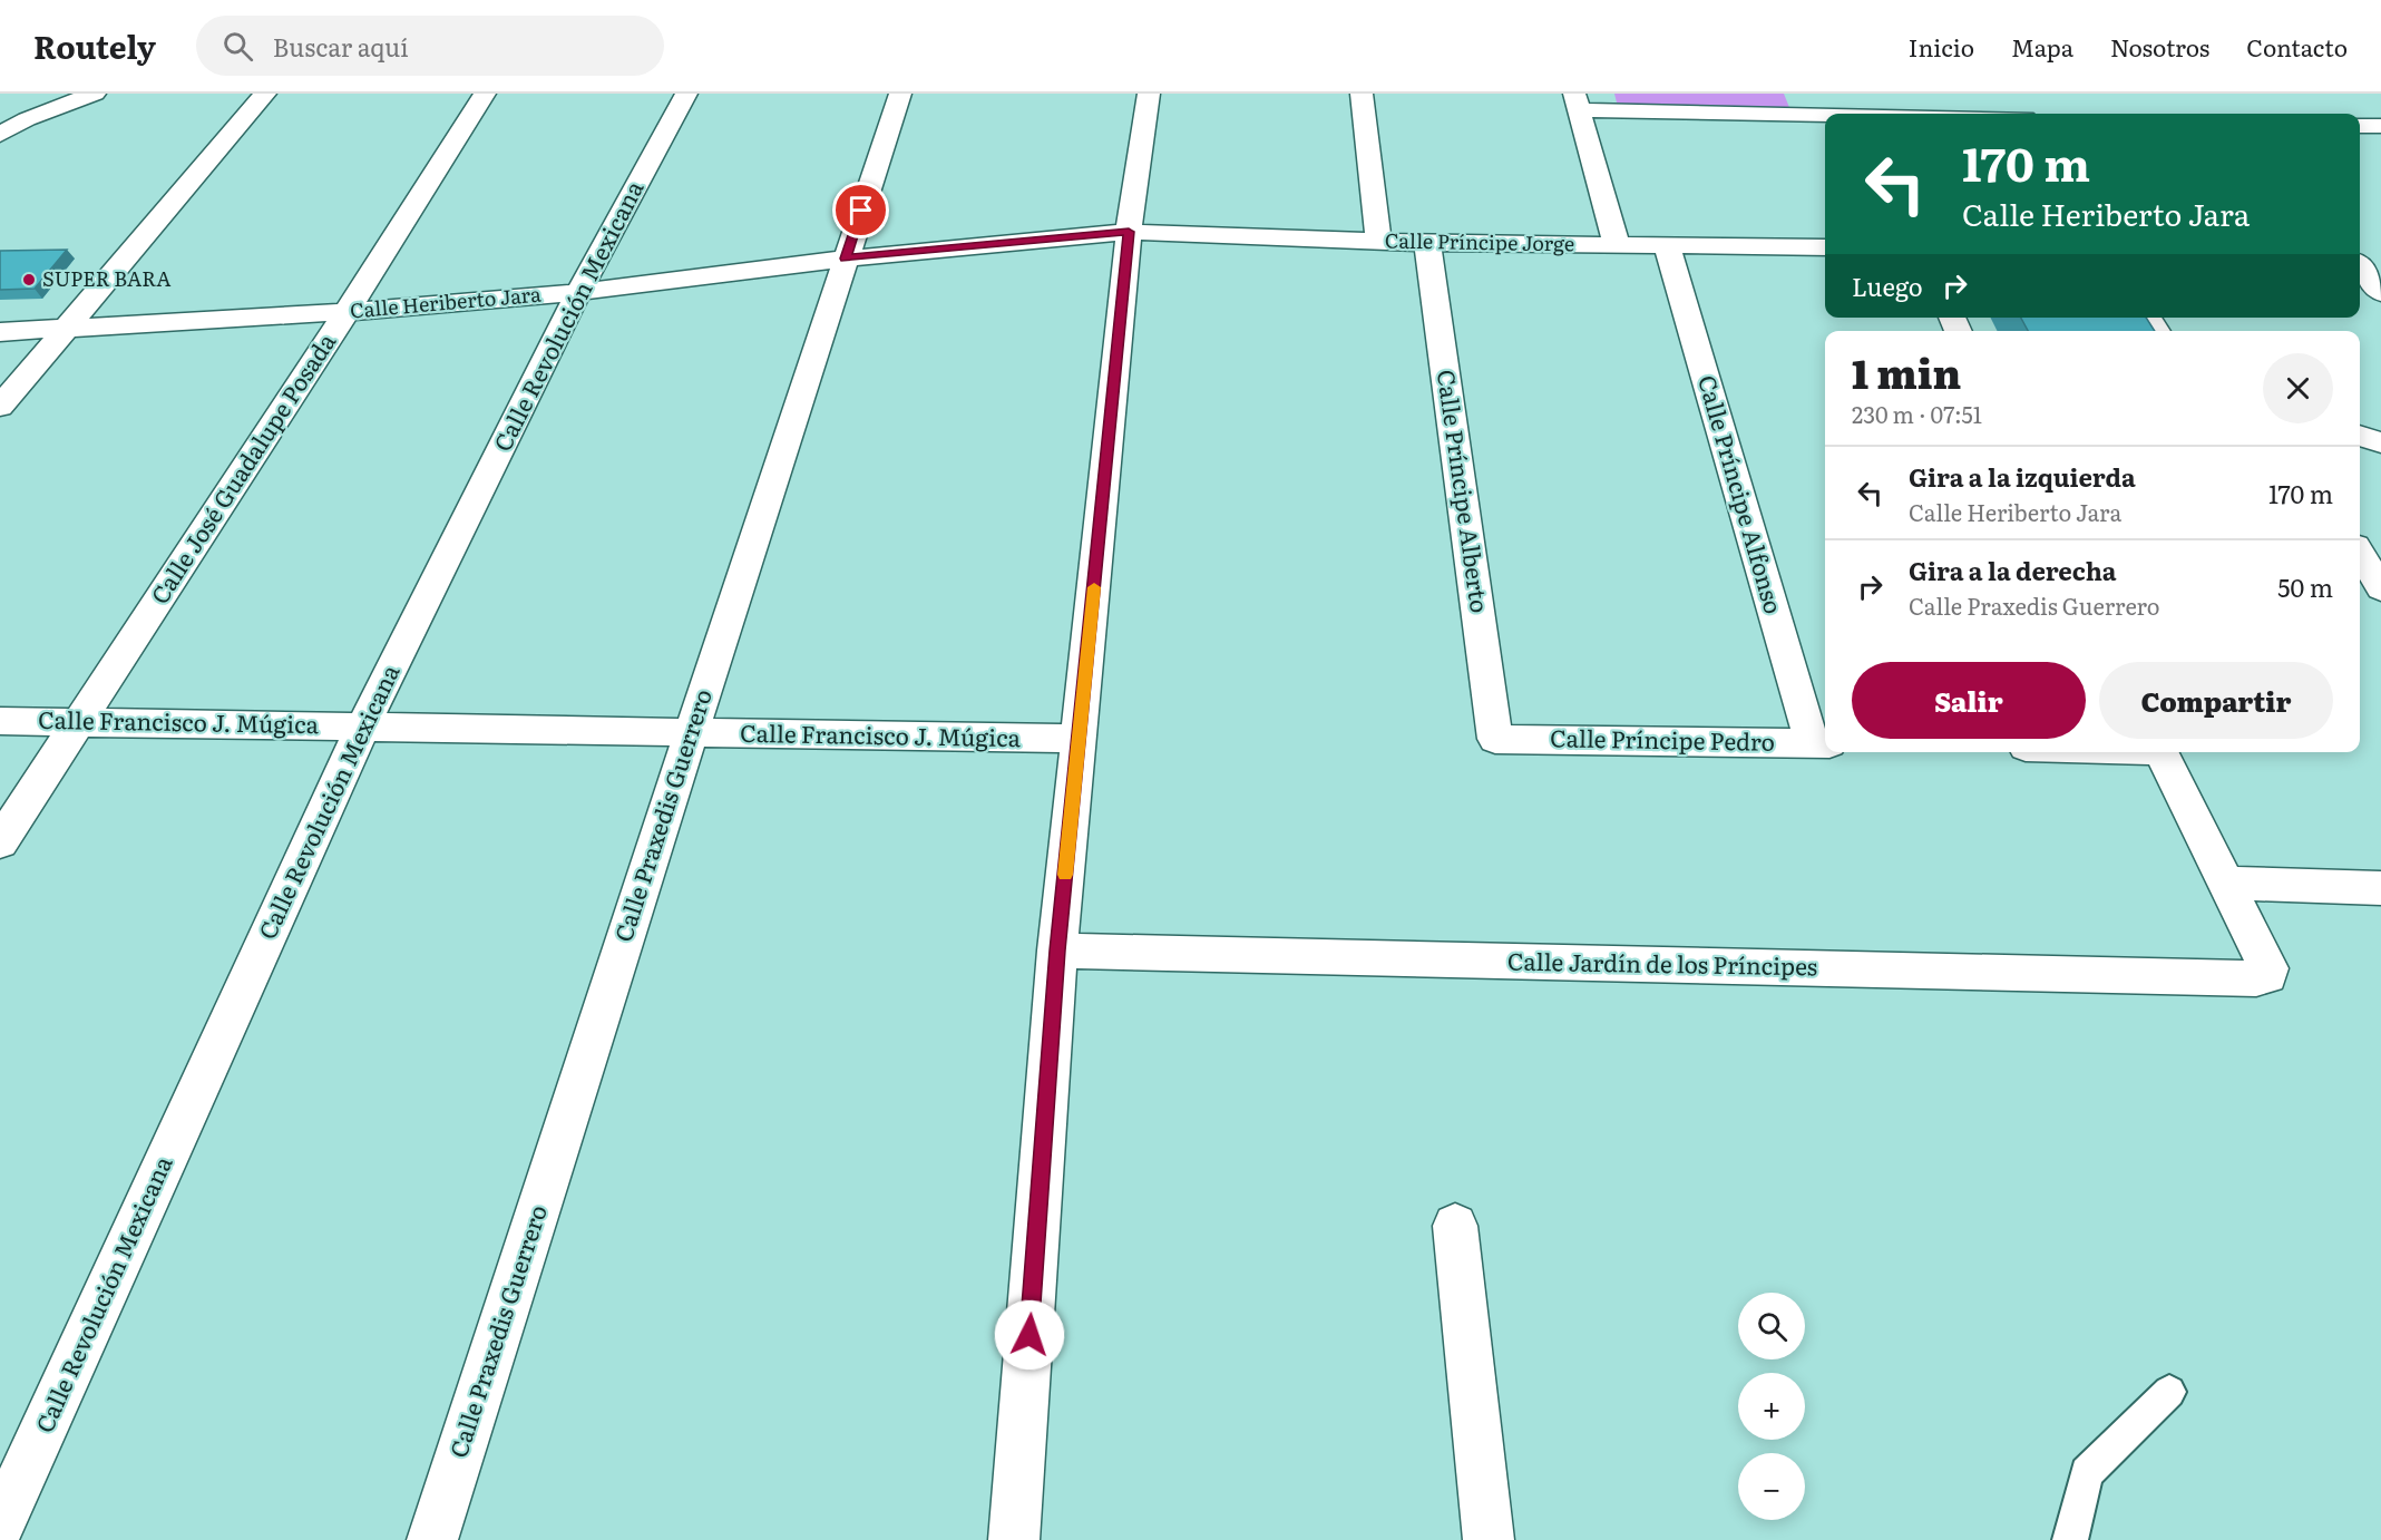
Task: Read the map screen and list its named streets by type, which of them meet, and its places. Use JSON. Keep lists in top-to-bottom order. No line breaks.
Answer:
{"streets":{"street":["Calle Príncipe Jorge","Calle Heriberto Jara","Calle Revolución Mexicana","Calle José Guadalupe Posada","Calle Príncipe Alberto","Calle Príncipe Alfonso","Calle Francisco J. Múgica","Calle Príncipe Pedro","Calle Praxedis Guerrero","Calle Jardín de los Príncipes"]},"crossings":[["Calle Príncipe Jorge","Calle Heriberto Jara"],["Calle Príncipe Jorge","Calle Príncipe Alberto"],["Calle Príncipe Jorge","Calle Príncipe Alfonso"],["Calle Heriberto Jara","Calle Revolución Mexicana"],["Calle Heriberto Jara","Calle José Guadalupe Posada"],["Calle Heriberto Jara","Calle Praxedis Guerrero"],["Calle Revolución Mexicana","Calle Francisco J. Múgica"],["Calle José Guadalupe Posada","Calle Francisco J. Múgica"],["Calle Príncipe Alberto","Calle Príncipe Pedro"],["Calle Príncipe Alfonso","Calle Príncipe Pedro"],["Calle Francisco J. Múgica","Calle Praxedis Guerrero"]],"places":["SUPER BARA"],"page":{"header":"Routely","search":"Buscar aquí","nav":["Inicio","Mapa","Nosotros","Contacto"],"turn":["170 m","Calle Heriberto Jara"],"then":"Luego","heading":["1 min","230 m · 07:51"],"list":[{"name":"Gira a la izquierda","note":"Calle Heriberto Jara","value":"170 m"},{"name":"Gira a la derecha","note":"Calle Praxedis Guerrero","value":"50 m"}],"buttons":["Salir","Compartir"],"map_buttons":["+","−"]}}
